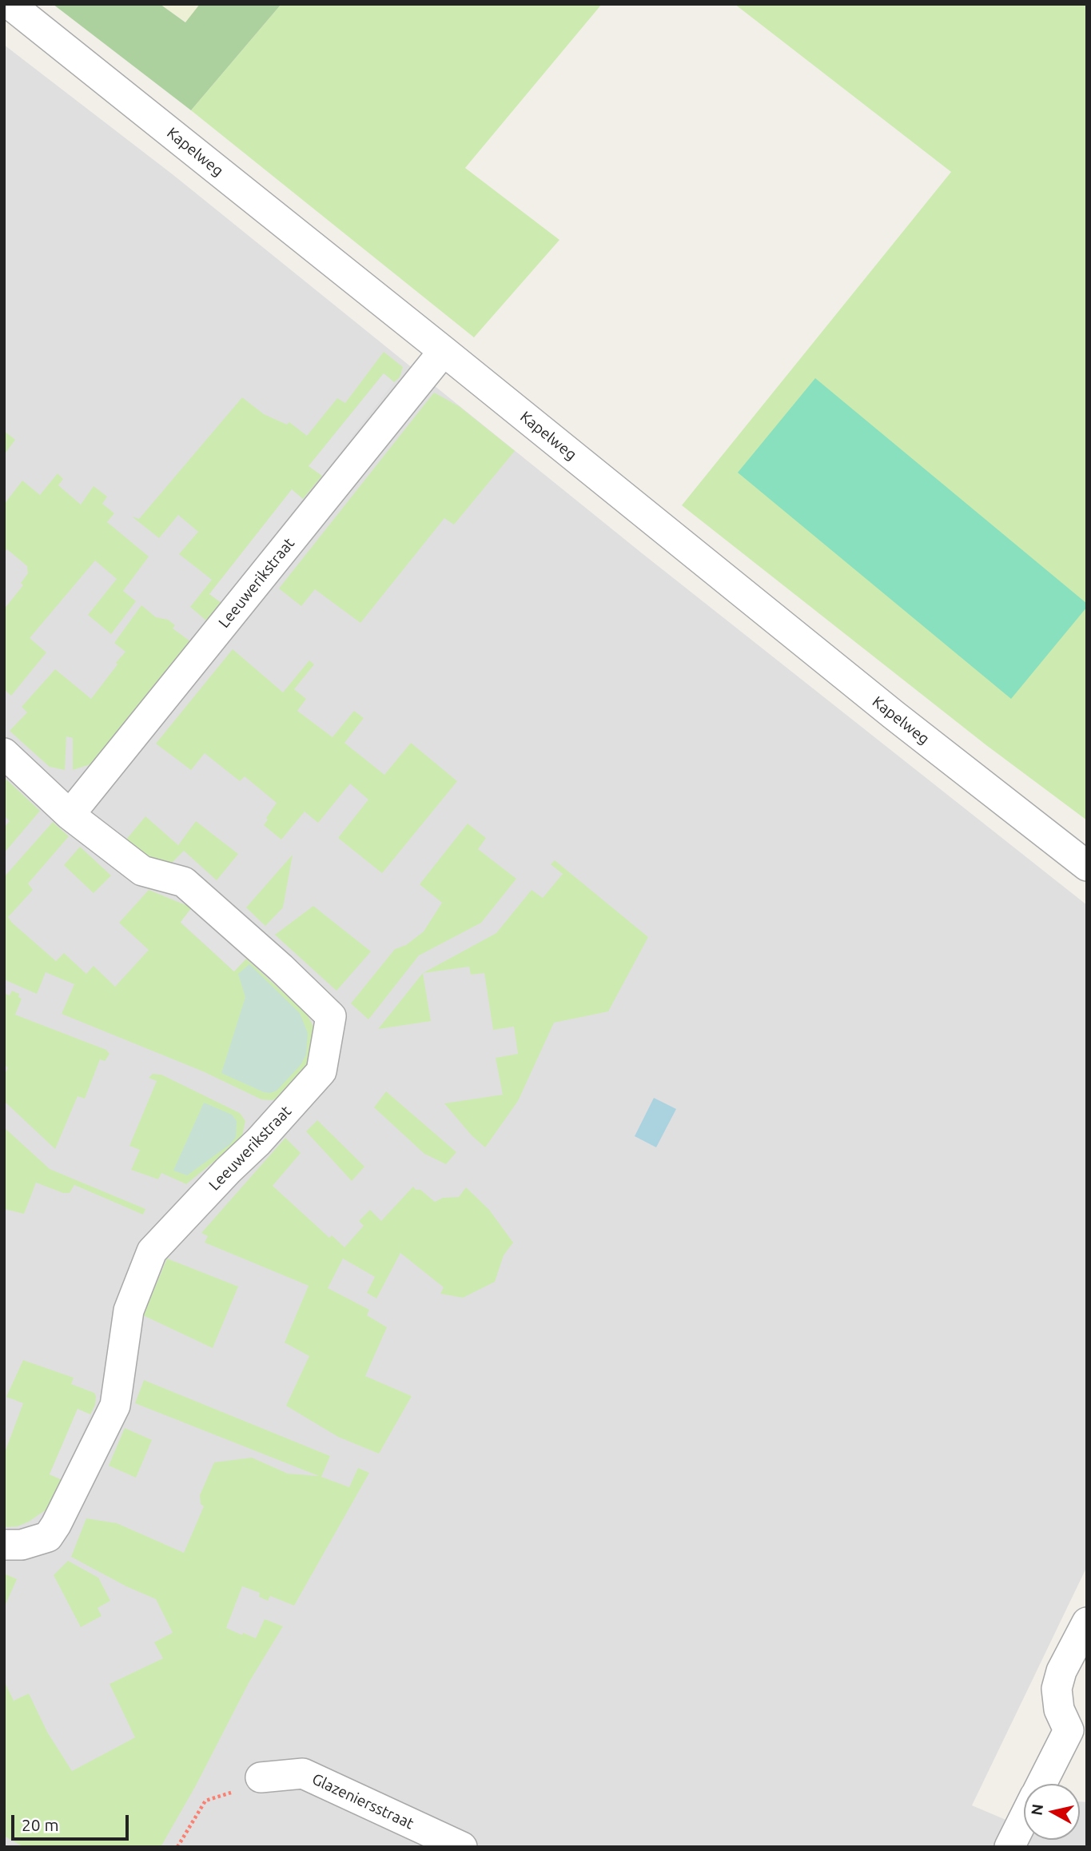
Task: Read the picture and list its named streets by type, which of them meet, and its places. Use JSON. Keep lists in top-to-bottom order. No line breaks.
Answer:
{"streets":{"street":["Kapelweg","Leeuwerikstraat","Glazeniersstraat"]},"crossings":[["Kapelweg","Leeuwerikstraat"]],"scale_bar":"20 m","north":"left"}
